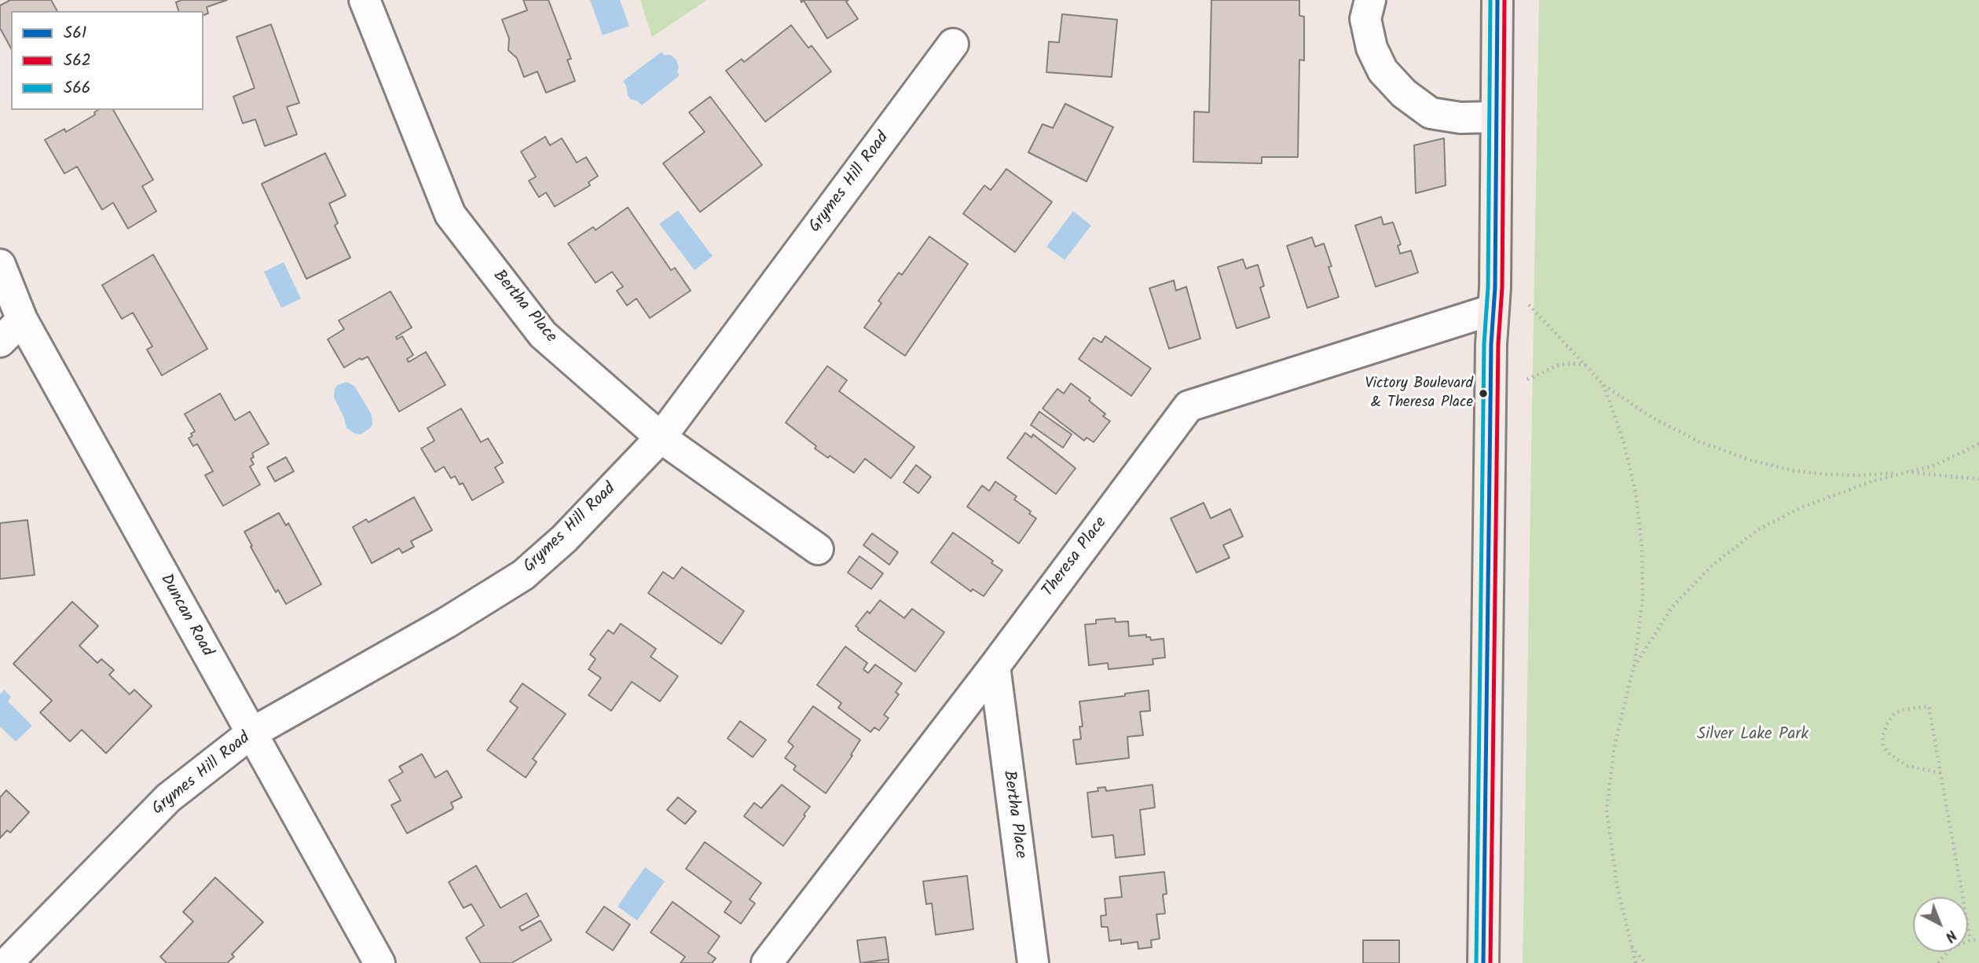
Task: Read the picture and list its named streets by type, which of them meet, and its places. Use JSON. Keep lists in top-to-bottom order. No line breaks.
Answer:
{"streets":{"street":["Grymes Hill Road","Bertha Place","Theresa Place","Duncan Road"]},"crossings":[["Grymes Hill Road","Bertha Place"],["Grymes Hill Road","Duncan Road"],["Bertha Place","Theresa Place"]],"parks":["Silver Lake Park"],"places":["Victory Boulevard & Theresa Place"],"lines":["transit line S61","transit line S62","transit line S66"],"legend":["S61","S62","S66"],"north":"bottom right"}
